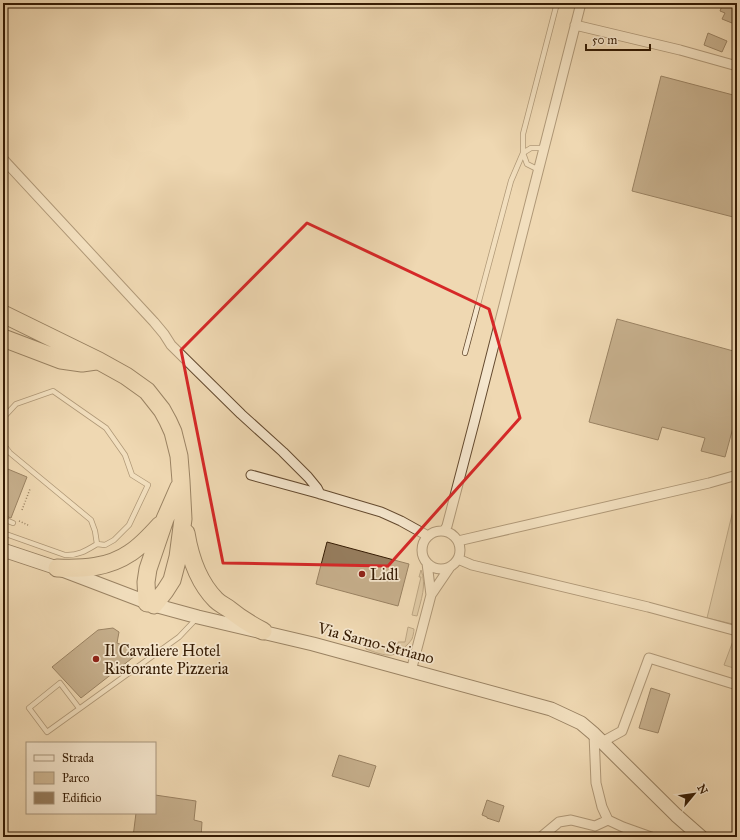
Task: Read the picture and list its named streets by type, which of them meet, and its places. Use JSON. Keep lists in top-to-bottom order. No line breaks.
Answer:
{"streets":{"main road":["Via Sarno-Striano"]},"places":["Lidl","Il Cavaliere Hotel Ristorante Pizzeria"],"legend":["Strada","Parco","Edificio"],"scale_bar":"50 m","north":"top right"}
